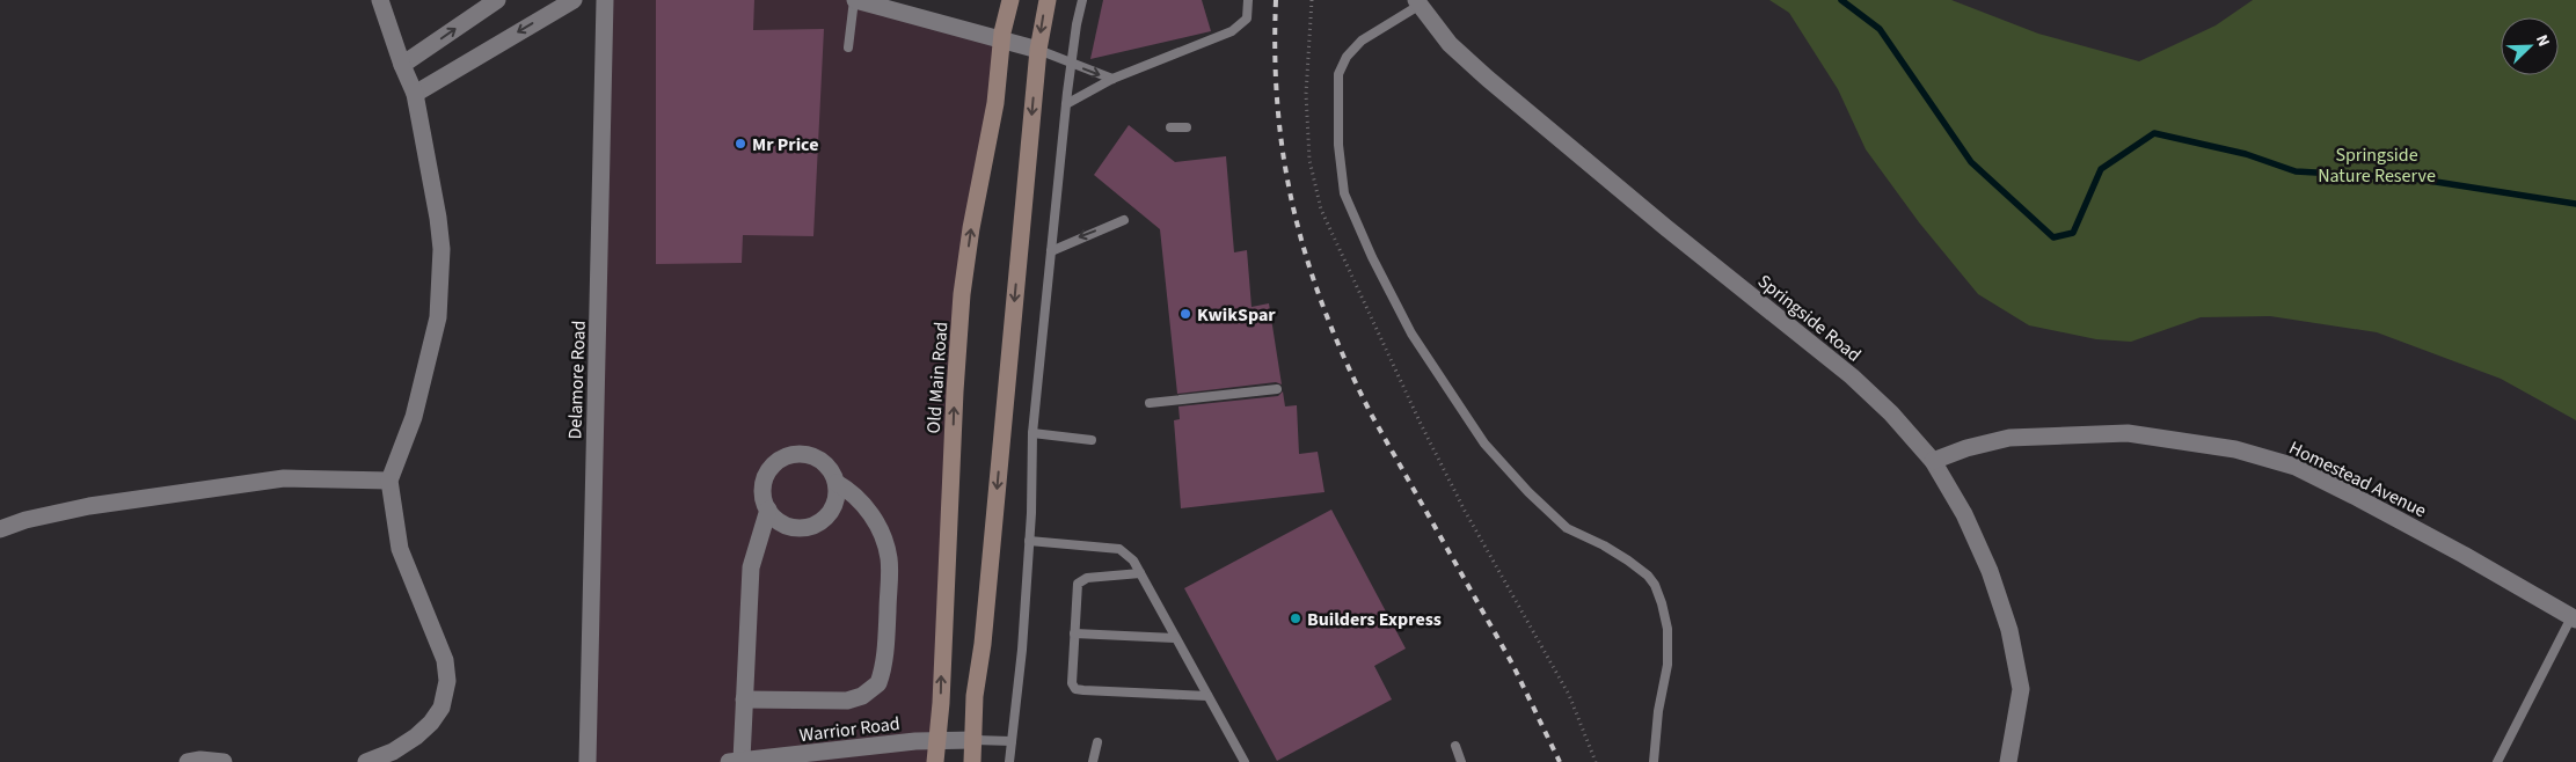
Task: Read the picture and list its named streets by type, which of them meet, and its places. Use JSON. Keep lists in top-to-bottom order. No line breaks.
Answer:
{"streets":{"main road":["Old Main Road"],"street":["Springside Road","Delamore Road","Homestead Avenue","Warrior Road"]},"crossings":[["Springside Road","Homestead Avenue"],["Old Main Road","Warrior Road"]],"parks":["Springside Nature Reserve"],"places":["Mr Price","KwikSpar","Builders Express"],"north":"top right"}
